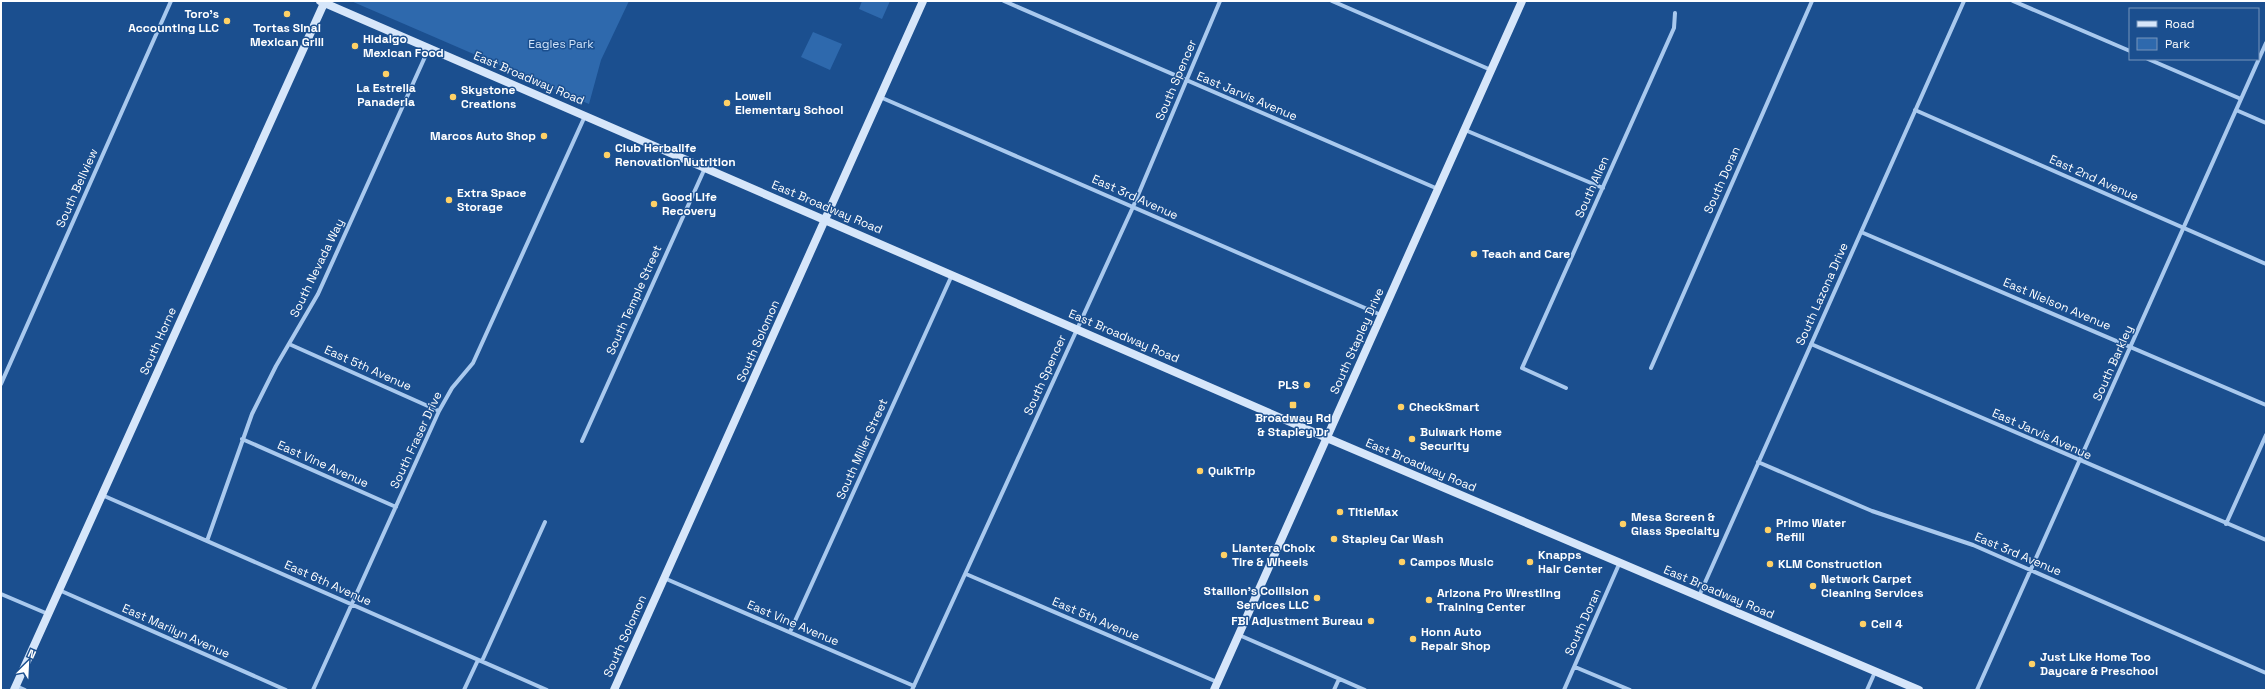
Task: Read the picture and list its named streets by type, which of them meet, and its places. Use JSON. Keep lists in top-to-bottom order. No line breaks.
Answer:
{"streets":{"main road":["East Broadway Road","South Horne","South Solomon","South Stapley Drive"],"street":["South Spencer","East Jarvis Avenue","East 2nd Avenue","South Doran","South Allen","South Bellview","East 3rd Avenue","South Nevada Way","South Lazona Drive","South Temple Street","East Nielson Avenue","South Barkley","East 5th Avenue","South Fraser Drive","South Miller Street","East Vine Avenue","East 6th Avenue","East Marilyn Avenue"]},"crossings":[["East Broadway Road","South Spencer"],["East Broadway Road","South Doran"],["East Broadway Road","South Nevada Way"],["East Broadway Road","South Lazona Drive"],["East Broadway Road","South Temple Street"],["East Broadway Road","South Horne"],["East Broadway Road","South Solomon"],["East Broadway Road","South Stapley Drive"],["East Broadway Road","South Fraser Drive"],["East Broadway Road","South Miller Street"],["South Spencer","East Jarvis Avenue"],["South Spencer","East 3rd Avenue"],["South Spencer","East 5th Avenue"],["South Spencer","East Vine Avenue"],["East Jarvis Avenue","South Lazona Drive"],["East Jarvis Avenue","South Stapley Drive"],["East Jarvis Avenue","South Barkley"],["East 2nd Avenue","South Lazona Drive"],["East 2nd Avenue","South Barkley"],["East 3rd Avenue","South Lazona Drive"],["East 3rd Avenue","South Solomon"],["East 3rd Avenue","South Stapley Drive"],["East 3rd Avenue","South Barkley"],["South Nevada Way","East 5th Avenue"],["South Nevada Way","East Vine Avenue"],["South Nevada Way","East 6th Avenue"],["South Lazona Drive","East Nielson Avenue"],["East Nielson Avenue","South Barkley"],["South Horne","East 6th Avenue"],["South Horne","East Marilyn Avenue"],["South Solomon","East Vine Avenue"],["South Stapley Drive","East 5th Avenue"],["East 5th Avenue","South Fraser Drive"],["South Fraser Drive","East Vine Avenue"],["South Fraser Drive","East 6th Avenue"],["South Miller Street","East Vine Avenue"]],"parks":["Eagles Park"],"places":{"other":["Tortas Sinai Mexican Grill","Toro's Accounting LLC","Hidalgo Mexican Food","La Estrella Panaderia","Skystone Creations","Lowell Elementary School","Marcos Auto Shop","Club Herbalife Renovation Nutrition","Extra Space Storage","Good Life Recovery","Teach and Care","PLS","CheckSmart","Bulwark Home Security","QuikTrip","TitleMax","Mesa Screen & Glass Specialty","Primo Water Refill","Stapley Car Wash","Llantera Choix Tire & Wheels","Campos Music","Knapps Hair Center","KLM Construction","Network Carpet Cleaning Services","Stallion's Collision Services LLC","Arizona Pro Wrestling Training Center","FBI Adjustment Bureau","Cell 4","Honn Auto Repair Shop","Just Like Home Too Daycare & Preschool"],"transit":["Broadway Rd & Stapley Dr"]},"legend":["Road","Park"],"north":"top right"}
